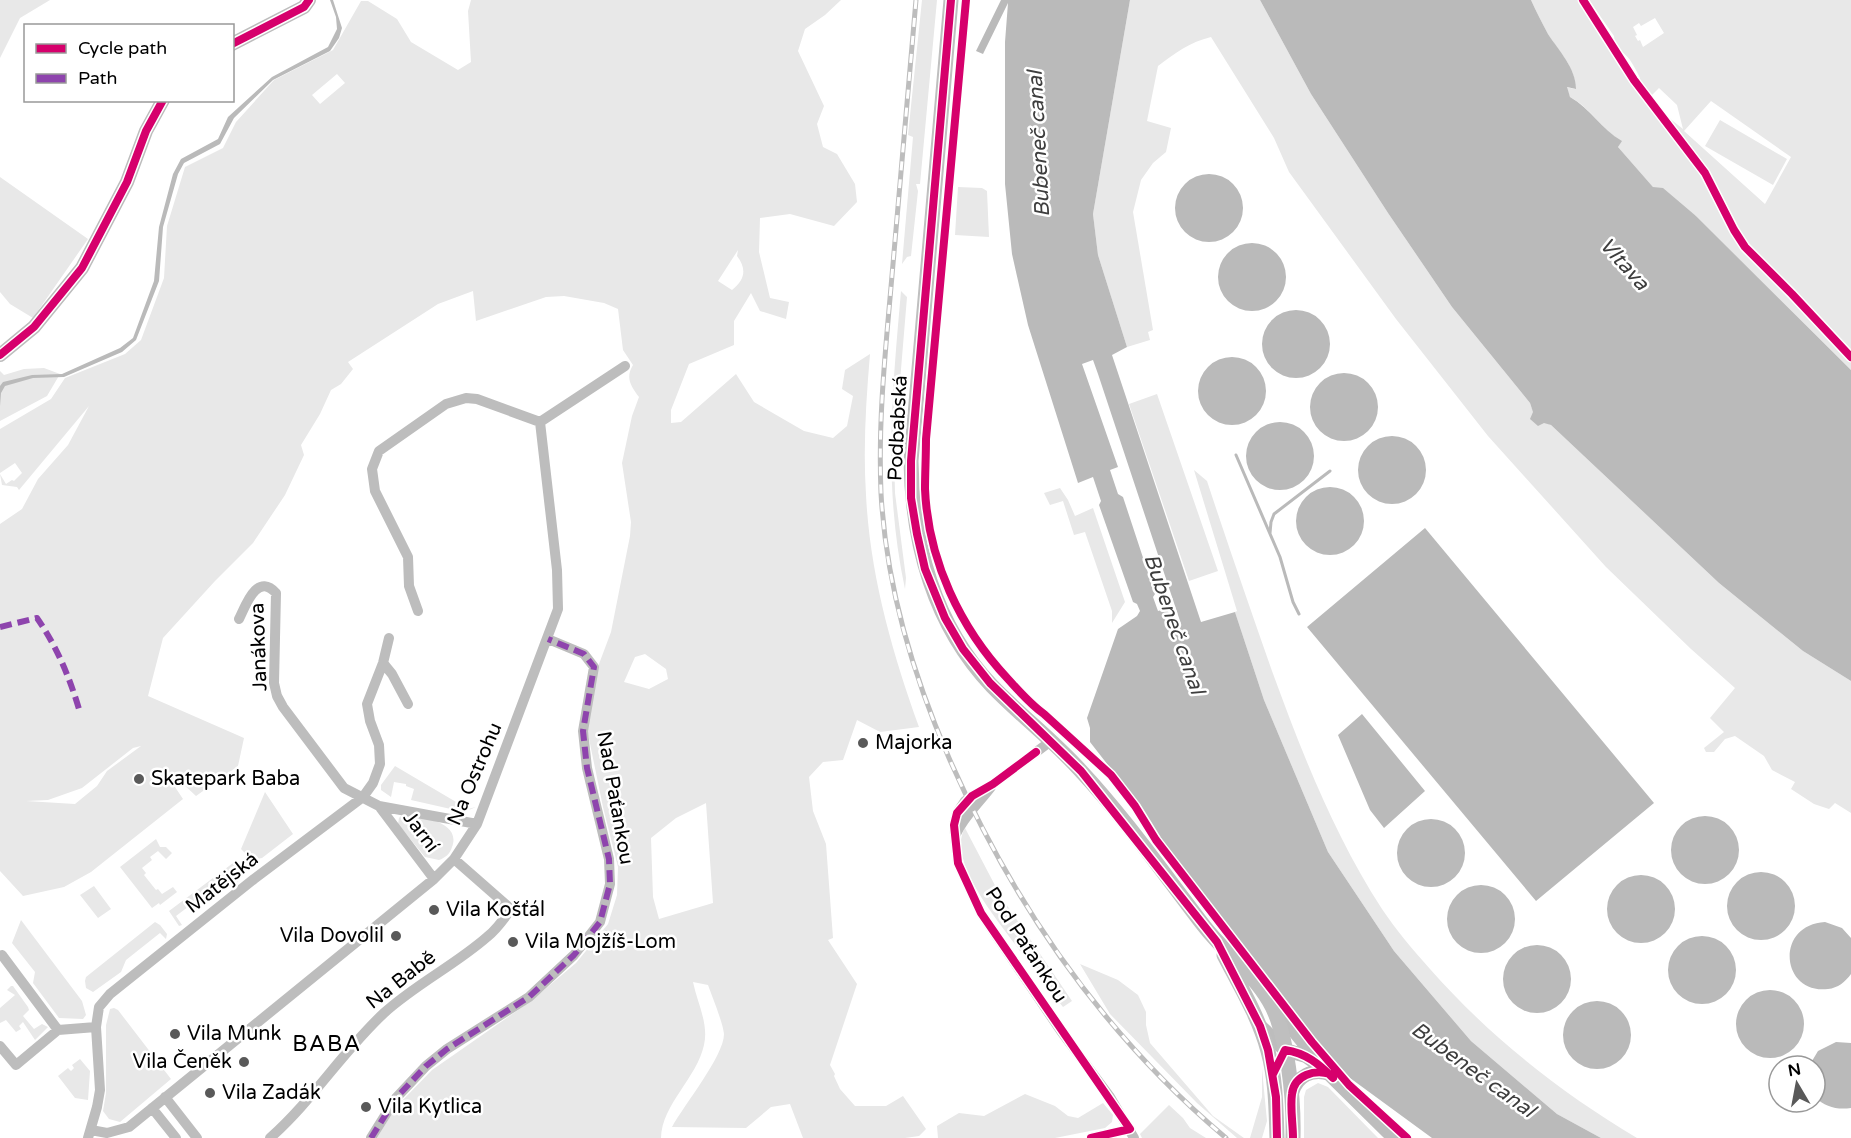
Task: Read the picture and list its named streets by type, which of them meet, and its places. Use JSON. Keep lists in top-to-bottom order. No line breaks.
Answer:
{"streets":{"main road":["Podbabská"],"street":["Janákova","Na Ostrohu","Nad Paťankou","Jarní","Matějská","Pod Paťankou","Na Babě"]},"crossings":[["Podbabská","Pod Paťankou"],["Janákova","Jarní"],["Janákova","Matějská"],["Na Ostrohu","Nad Paťankou"],["Na Ostrohu","Jarní"],["Na Ostrohu","Matějská"],["Jarní","Matějská"],["Jarní","Na Babě"]],"districts":["BABA"],"water":["Bubeneč canal","Vltava"],"places":["Majorka","Skatepark Baba","Vila Košťál","Vila Dovolil","Vila Mojžíš-Lom","Vila Munk","Vila Čeněk","Vila Zadák","Vila Kytlica"],"legend":["Cycle path","Path"],"north":"top"}
